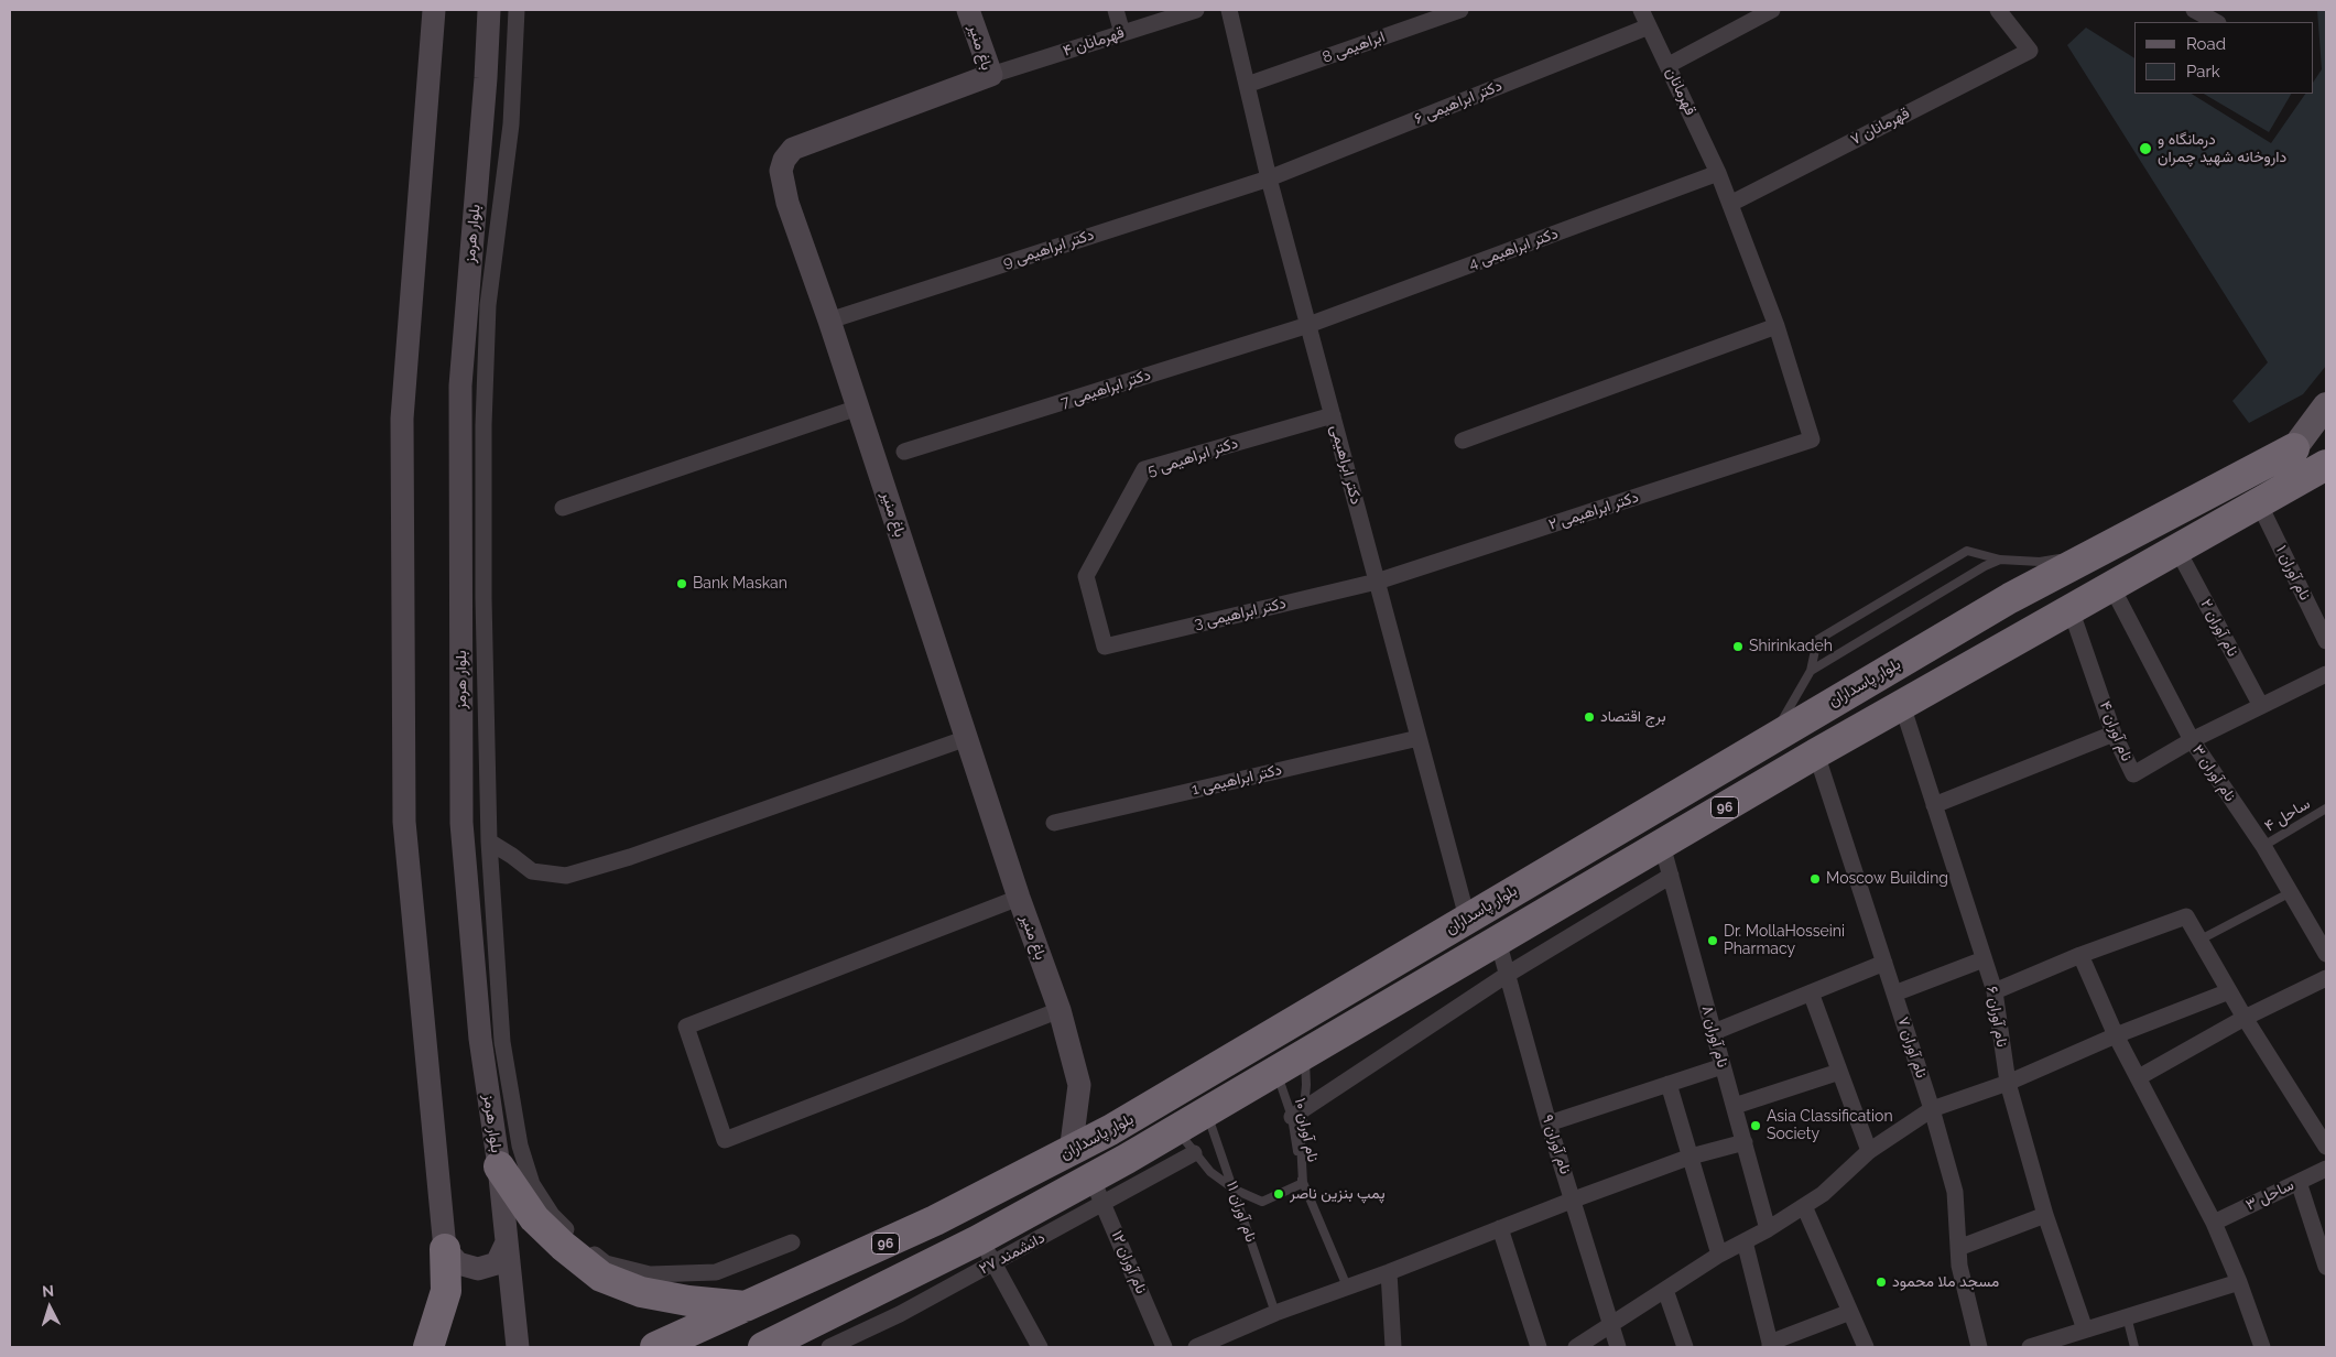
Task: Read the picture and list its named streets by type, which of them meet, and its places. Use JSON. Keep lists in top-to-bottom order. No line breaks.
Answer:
{"streets":{"highway":["بلوار پاسداران","96"],"main road":["باغ منیر","بلوار هرمز"],"street":["قهرمانان ۴","ابراهیمی 8","قهرمانان","دکتر ابراهیمی ۶","قهرمانان ۷","دکتر ابراهیمی 9","دکتر ابراهیمی 4","دکتر ابراهیمی 7","دکتر ابراهیمی 5","دکتر ابراهیمی","دکتر ابراهیمی ۲","نام آوران ۱","دکتر ابراهیمی 3","نام آوران ۲","نام آوران ۴","نام آوران ۳","دکتر ابراهیمی 1","نام آوران ۶","نام آوران ۸","نام آوران ۷","نام آوران ۹","ساحل ۳","دانشمند ۲۷","نام آوران ۱۲"],"lane":["ساحل ۴","نام آوران ۱۰","نام آوران ۱۱"]},"crossings":[["قهرمانان ۴","باغ منیر"],["باغ منیر","دکتر ابراهیمی 9"],["باغ منیر","بلوار پاسداران"],["ابراهیمی 8","دکتر ابراهیمی"],["قهرمانان","دکتر ابراهیمی ۶"],["قهرمانان","قهرمانان ۷"],["قهرمانان","دکتر ابراهیمی 4"],["قهرمانان","دکتر ابراهیمی ۲"],["دکتر ابراهیمی ۶","دکتر ابراهیمی 9"],["دکتر ابراهیمی ۶","دکتر ابراهیمی"],["دکتر ابراهیمی 9","دکتر ابراهیمی"],["دکتر ابراهیمی 4","دکتر ابراهیمی 7"],["دکتر ابراهیمی 4","دکتر ابراهیمی"],["دکتر ابراهیمی 7","دکتر ابراهیمی"],["دکتر ابراهیمی 5","دکتر ابراهیمی"],["دکتر ابراهیمی 5","دکتر ابراهیمی 3"],["دکتر ابراهیمی","دکتر ابراهیمی ۲"],["دکتر ابراهیمی","دکتر ابراهیمی 3"],["دکتر ابراهیمی","بلوار پاسداران"],["دکتر ابراهیمی","دکتر ابراهیمی 1"],["دکتر ابراهیمی ۲","دکتر ابراهیمی 3"],["نام آوران ۱","96"],["نام آوران ۲","نام آوران ۴"],["نام آوران ۲","96"],["بلوار پاسداران","96"],["نام آوران ۴","نام آوران ۳"],["نام آوران ۴","96"],["نام آوران ۳","96"],["نام آوران ۳","ساحل ۴"],["96","نام آوران ۶"],["96","نام آوران ۸"],["96","نام آوران ۷"],["96","نام آوران ۱۰"],["96","نام آوران ۹"],["96","نام آوران ۱۱"],["96","دانشمند ۲۷"],["96","نام آوران ۱۲"]],"places":["درمانگاه و داروخانه شهید چمران","Bank Maskan","Shirinkadeh","برج اقتصاد","Moscow Building","Dr. MollaHosseini Pharmacy","Asia Classification Society","پمپ بنزین ناصر","مسجد ملا محمود"],"legend":["Road","Park"],"north":"top"}
